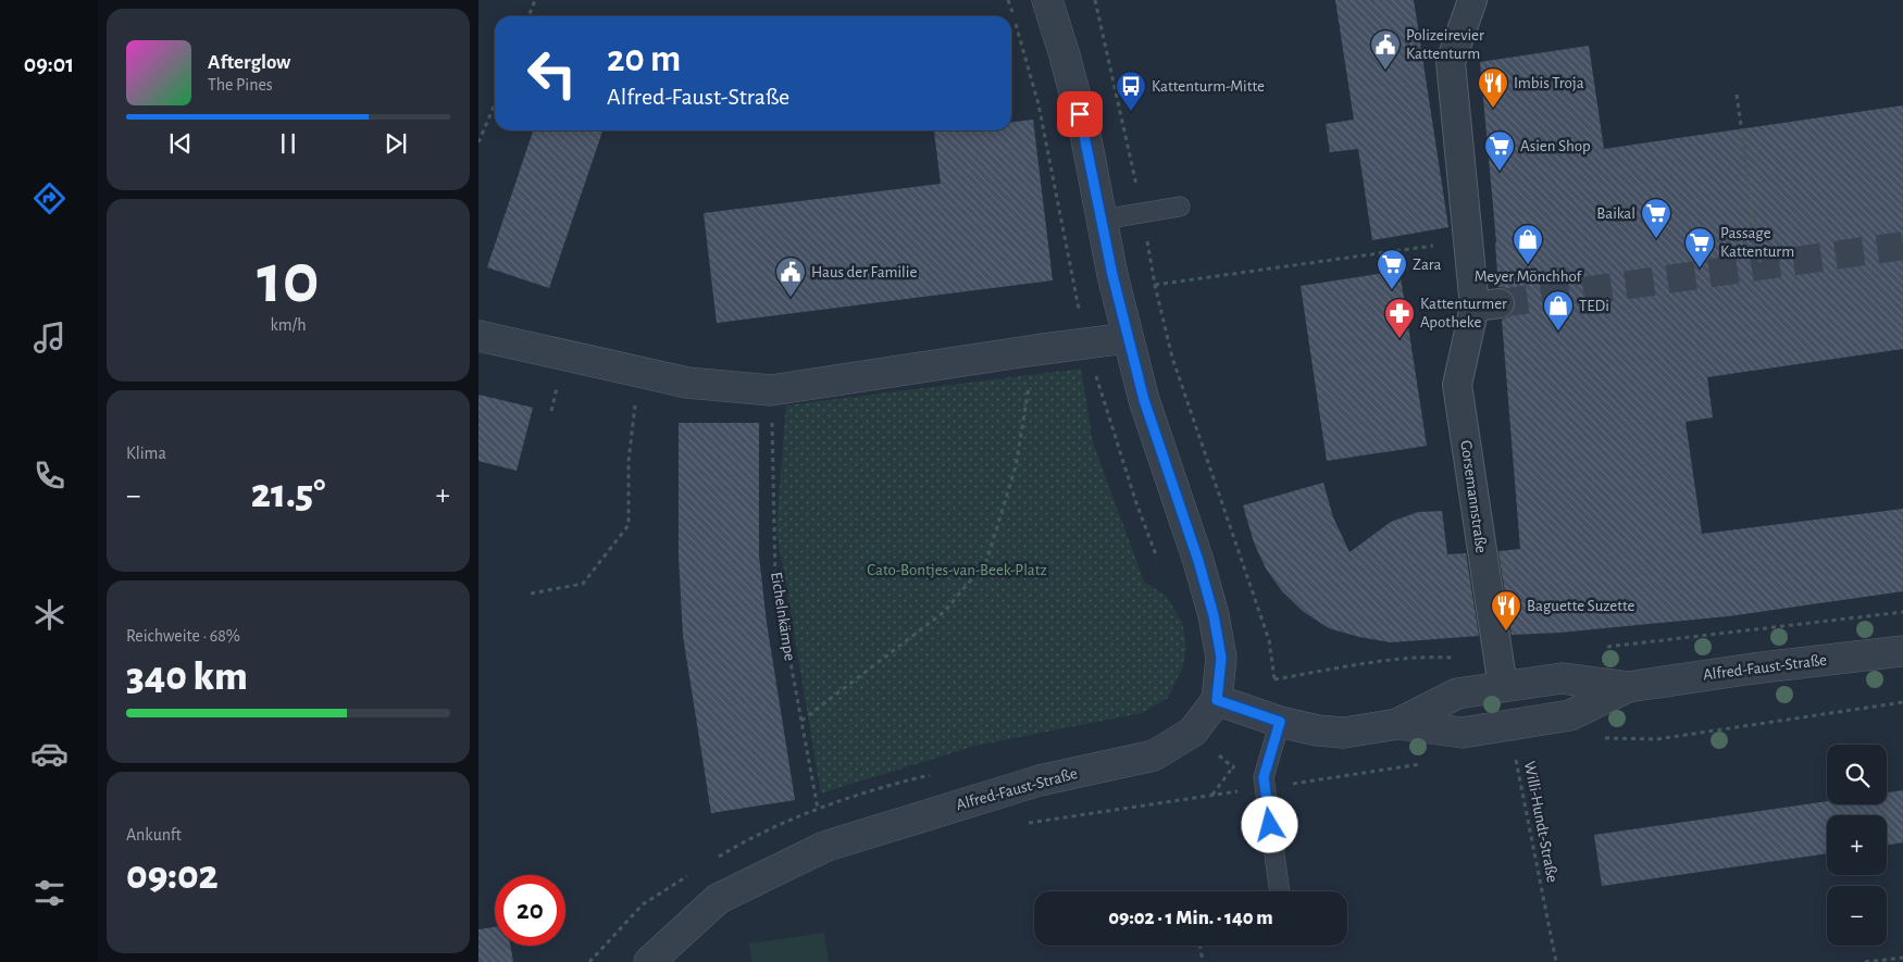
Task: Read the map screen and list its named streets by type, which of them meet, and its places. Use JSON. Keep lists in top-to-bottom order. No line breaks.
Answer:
{"streets":{"street":["Gorsemannstraße","Alfred-Faust-Straße"],"path":["Eichelnkämpe","Willi-Hundt-Straße"]},"crossings":[["Gorsemannstraße","Alfred-Faust-Straße"],["Alfred-Faust-Straße","Willi-Hundt-Straße"]],"parks":["Cato-Bontjes-van-Beek-Platz"],"places":{"public building":["Polizeirevier Kattenturm","Haus der Familie"],"restaurant":["Imbis Troja","Baguette Suzette"],"bus stop":["Kattenturm-Mitte"],"supermarket":["Asien Shop","Baikal","Passage Kattenturm","Zara"],"shop":["Meyer Mönchhof","TEDi"],"pharmacy":["Kattenturmer Apotheke"]},"page":{"tabs":"09:01","turn":["20 m","Alfred-Faust-Straße"],"song":["Afterglow","The Pines"],"tile":[["10","km/h"],"Klima",["Reichweite · 68%","340 km"],["Ankunft","09:02"]],"heat":["−","21.5°","+"],"map_buttons":["+","−"],"limit":"20","trip":"09:02 · 1 Min. · 140 m"}}
